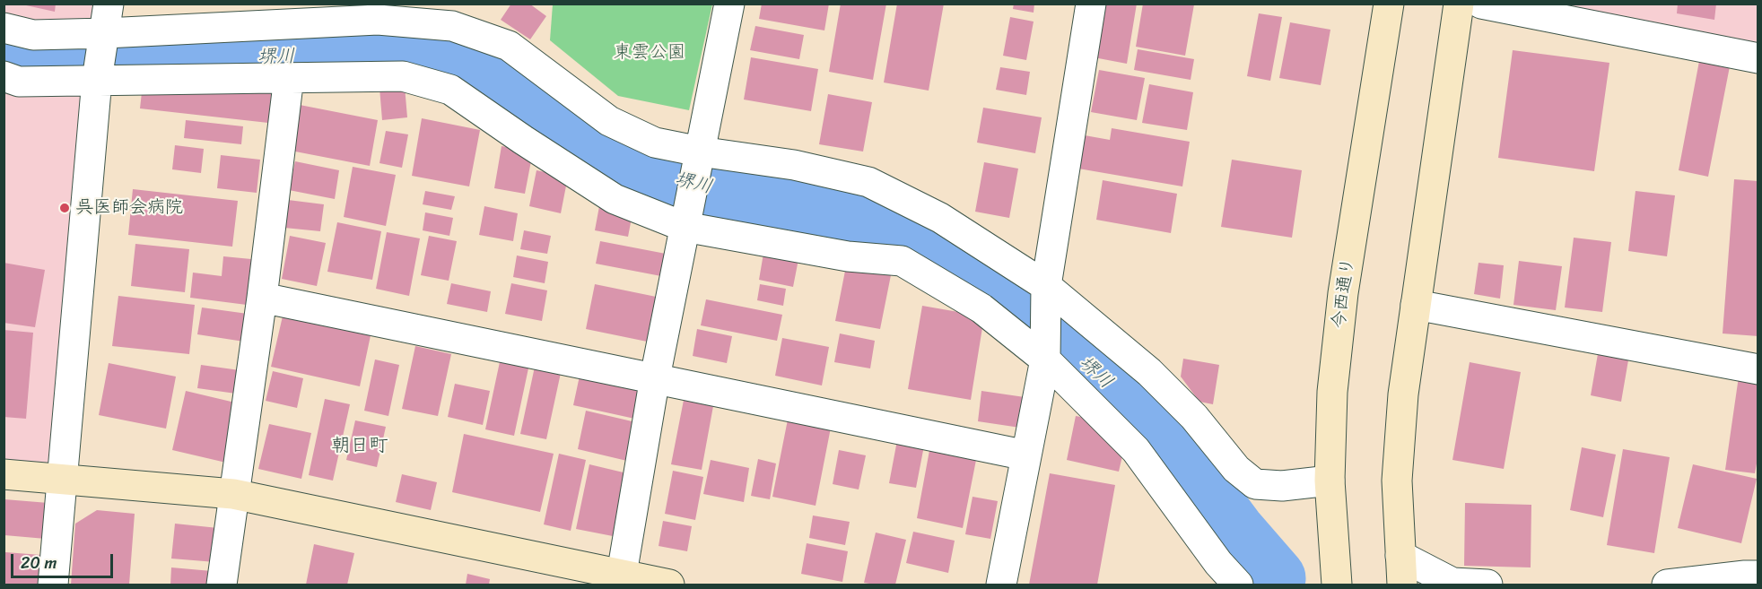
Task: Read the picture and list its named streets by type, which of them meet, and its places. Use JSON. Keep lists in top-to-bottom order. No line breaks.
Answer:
{"streets":{"street":["今西通り"]},"districts":["朝日町"],"water":["堺川"],"parks":["東雲公園"],"places":["呉医師会病院"],"scale_bar":"20 m"}
